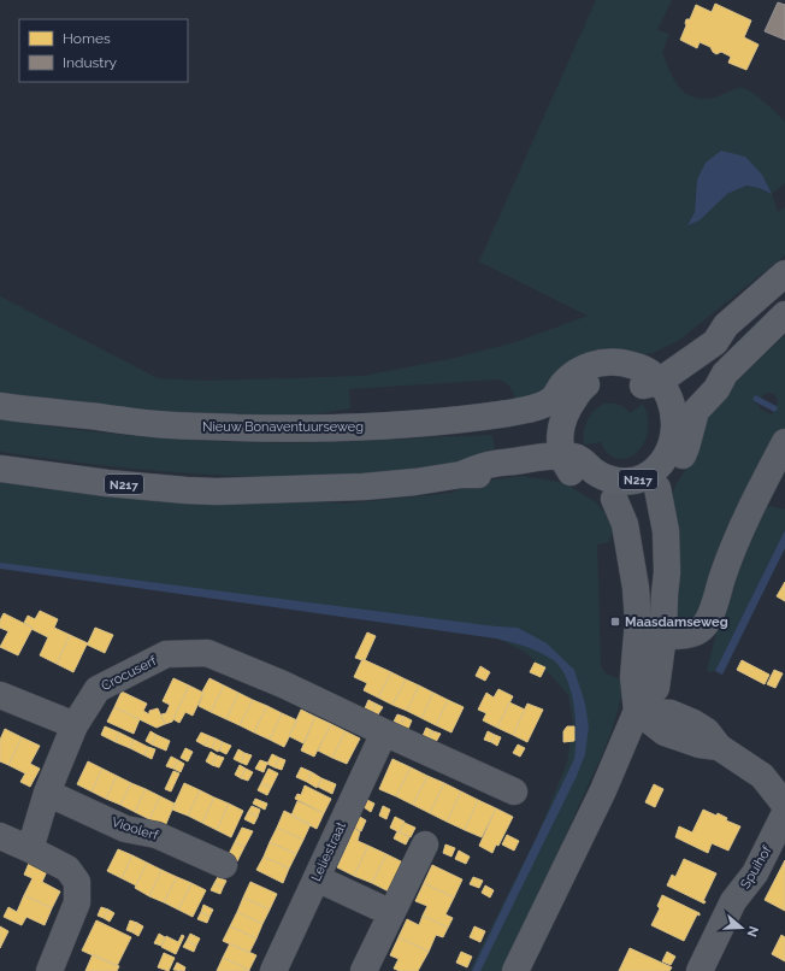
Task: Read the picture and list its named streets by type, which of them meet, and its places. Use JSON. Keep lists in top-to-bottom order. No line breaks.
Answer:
{"streets":{"main road":["Nieuw Bonaventuurseweg","N217"],"street":["Crocuserf","Vioolerf","Leliestraat","Spuihof"]},"crossings":[["Nieuw Bonaventuurseweg","N217"],["Crocuserf","Vioolerf"],["Crocuserf","Leliestraat"]],"places":{"transit":["Maasdamseweg"]},"legend":["Homes","Industry"],"north":"right"}
